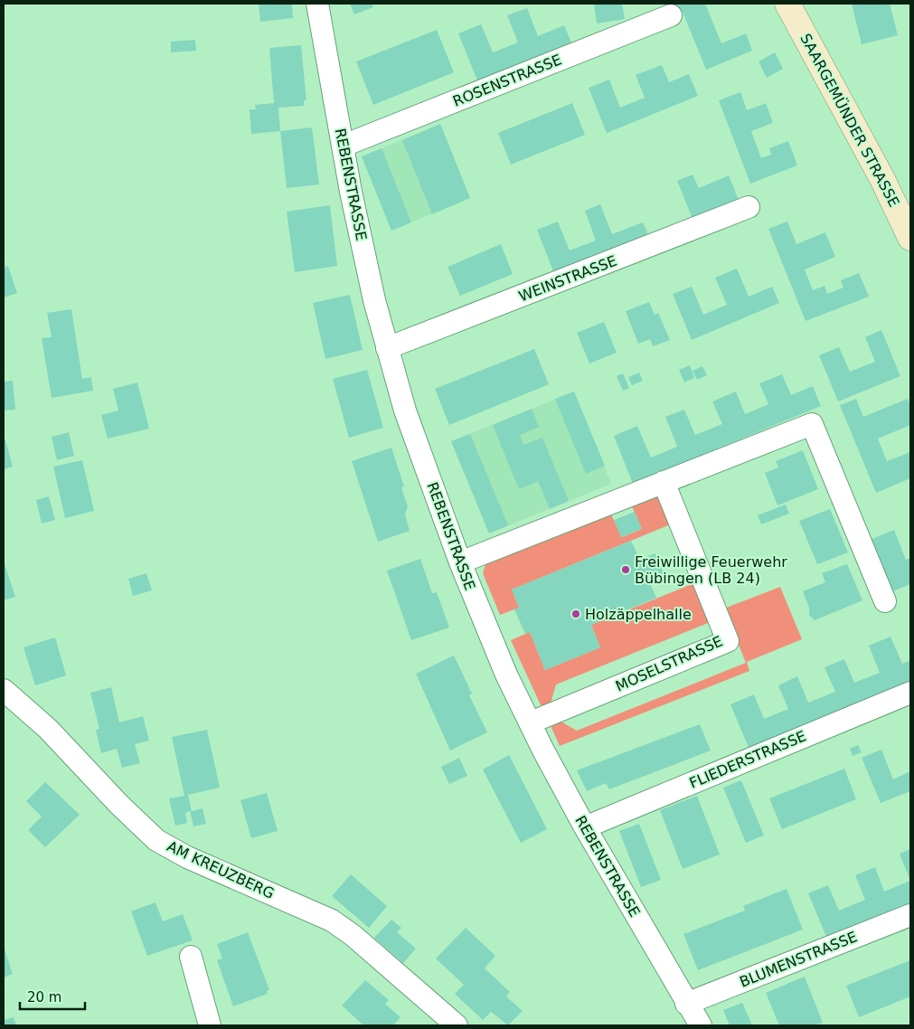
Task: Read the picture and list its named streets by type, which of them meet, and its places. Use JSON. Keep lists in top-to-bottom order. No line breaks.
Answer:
{"streets":{"street":["ROSENSTRASSE","SAARGEMÜNDER STRASSE","REBENSTRASSE","WEINSTRASSE","MOSELSTRASSE","FLIEDERSTRASSE","AM KREUZBERG","BLUMENSTRASSE"]},"crossings":[["ROSENSTRASSE","REBENSTRASSE"],["REBENSTRASSE","WEINSTRASSE"],["REBENSTRASSE","MOSELSTRASSE"],["REBENSTRASSE","FLIEDERSTRASSE"],["REBENSTRASSE","BLUMENSTRASSE"]],"places":["Freiwillige Feuerwehr Bübingen (LB 24)","Holzäppelhalle"],"scale_bar":"20 m"}
